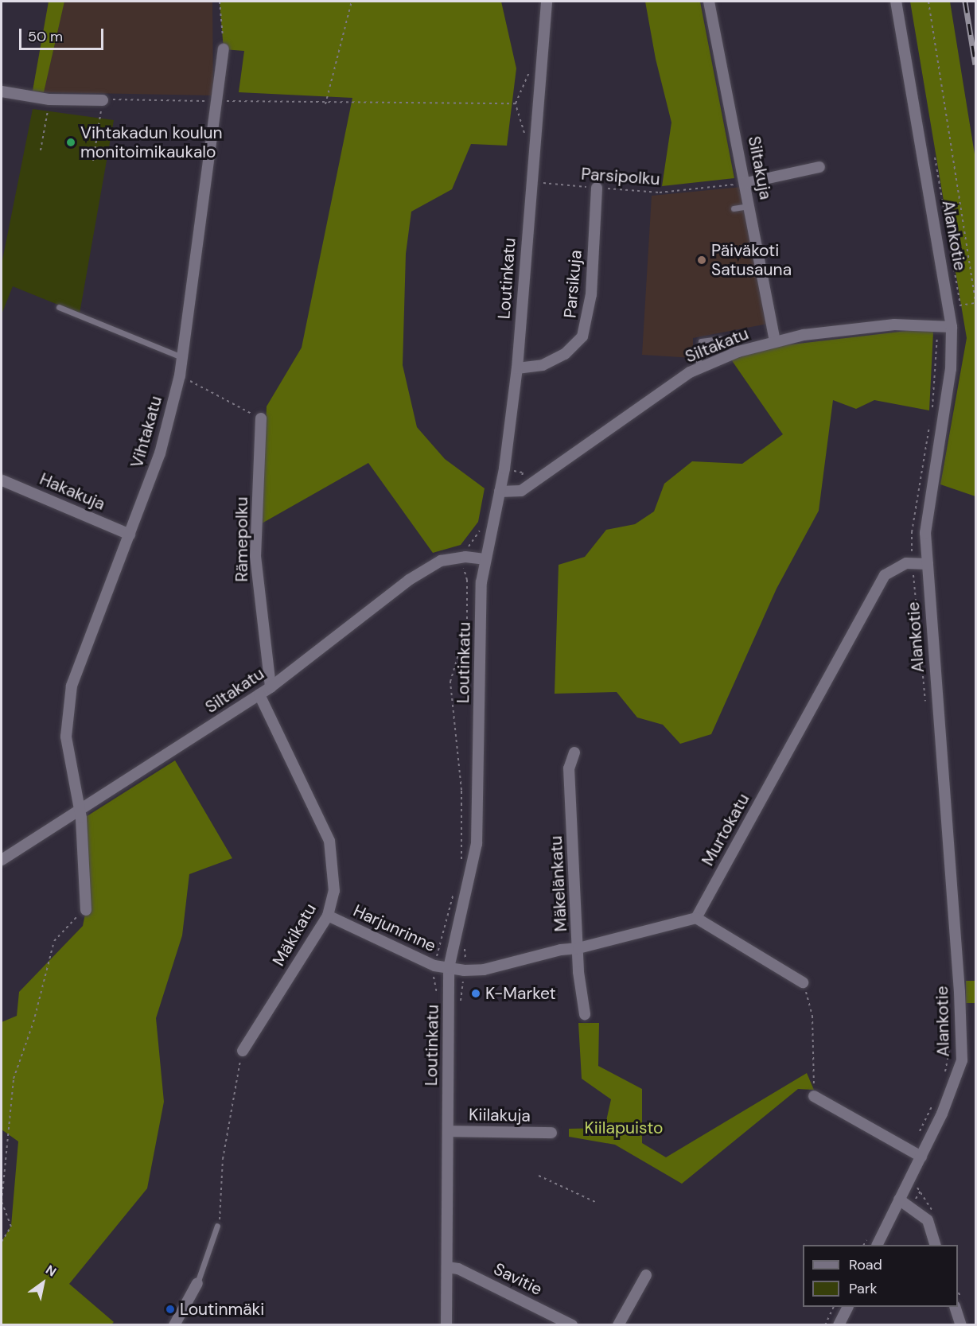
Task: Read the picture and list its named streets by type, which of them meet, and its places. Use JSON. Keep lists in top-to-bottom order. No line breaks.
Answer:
{"streets":{"street":["Siltakuja","Alankotie","Loutinkatu","Parsikuja","Siltakatu","Vihtakatu","Hakakuja","Rämepolku","Murtokatu","Mäkelänkatu","Harjunrinne","Mäkikatu","Kiilakuja","Savitie"],"path":["Parsipolku"]},"crossings":[["Siltakuja","Parsipolku"],["Siltakuja","Siltakatu"],["Parsipolku","Loutinkatu"],["Parsipolku","Parsikuja"],["Alankotie","Siltakatu"],["Alankotie","Murtokatu"],["Loutinkatu","Parsikuja"],["Loutinkatu","Siltakatu"],["Loutinkatu","Harjunrinne"],["Loutinkatu","Kiilakuja"],["Loutinkatu","Savitie"],["Siltakatu","Vihtakatu"],["Siltakatu","Rämepolku"],["Siltakatu","Mäkikatu"],["Vihtakatu","Hakakuja"],["Harjunrinne","Mäkikatu"]],"parks":["Kiilapuisto"],"places":["Vihtakadun koulun monitoimikaukalo","Päiväkoti Satusauna","K-Market","Loutinmäki"],"legend":["Road","Park"],"scale_bar":"50 m","north":"top right"}
